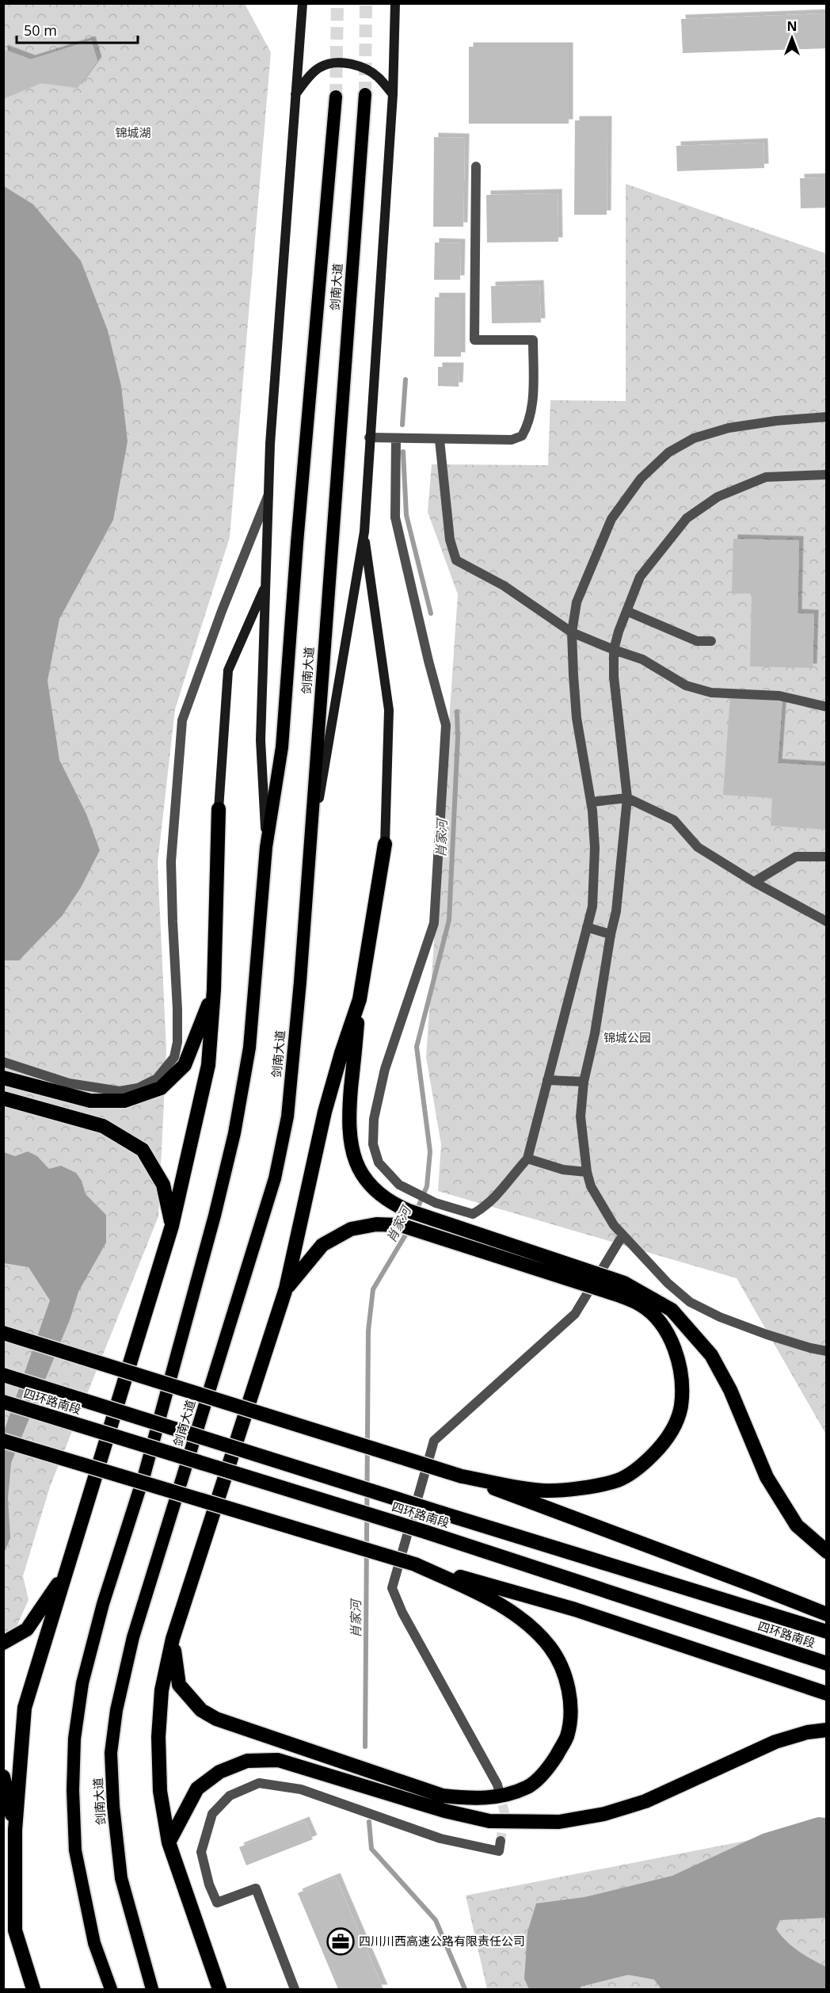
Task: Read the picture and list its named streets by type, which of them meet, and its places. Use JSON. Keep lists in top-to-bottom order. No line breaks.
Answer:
{"streets":{"highway":["剑南大道","四环路南段"]},"water":["肖家河"],"parks":["锦城湖","锦城公园"],"places":{"office":["四川川西高速公路有限责任公司"]},"scale_bar":"50 m","north":"top"}
